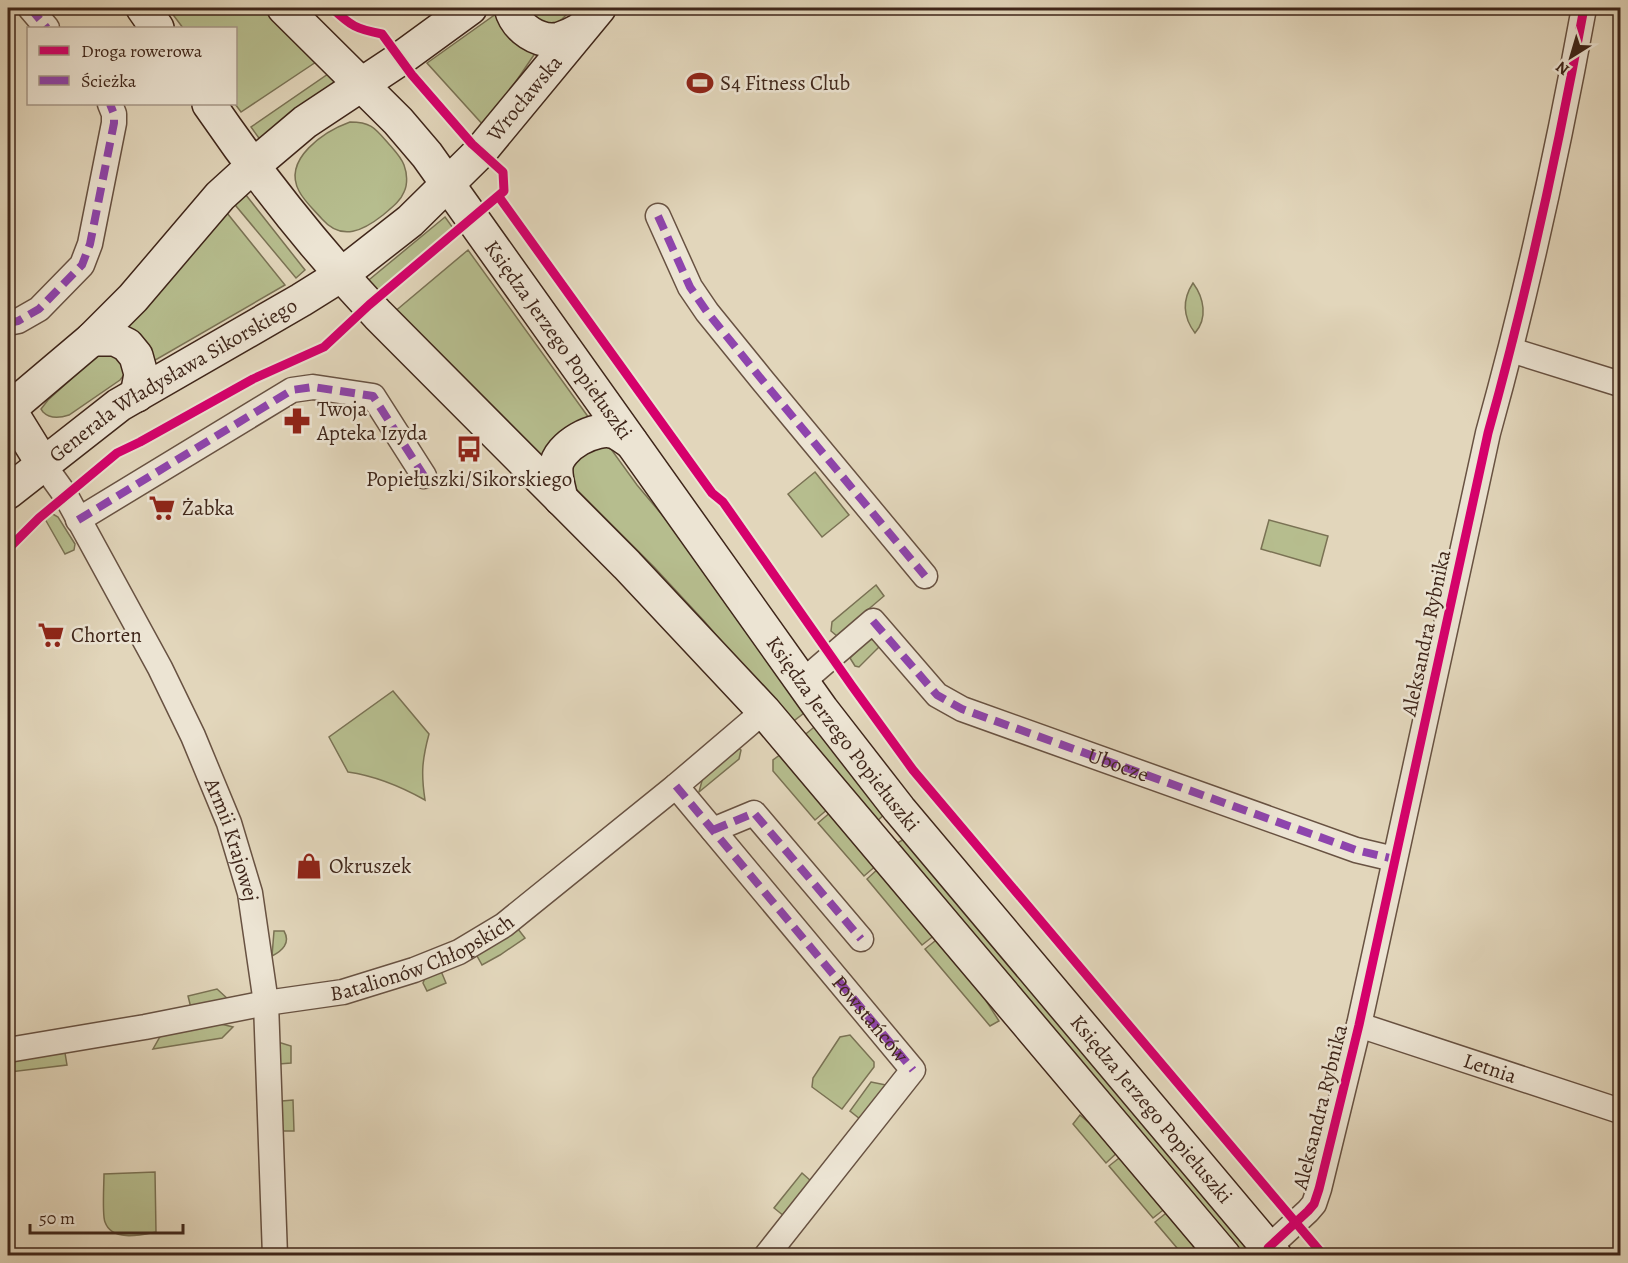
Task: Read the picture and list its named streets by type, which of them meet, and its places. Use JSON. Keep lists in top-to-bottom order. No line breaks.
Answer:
{"streets":{"main road":["Wrocławska","Księdza Jerzego Popiełuszki","Generała Władysława Sikorskiego"],"street":["Aleksandra Rybnika","Ubocze","Armii Krajowej","Batalionów Chłopskich","Powstańców","Letnia"]},"crossings":[["Wrocławska","Księdza Jerzego Popiełuszki"],["Wrocławska","Generała Władysława Sikorskiego"],["Księdza Jerzego Popiełuszki","Generała Władysława Sikorskiego"],["Księdza Jerzego Popiełuszki","Aleksandra Rybnika"],["Księdza Jerzego Popiełuszki","Ubocze"],["Księdza Jerzego Popiełuszki","Batalionów Chłopskich"],["Generała Władysława Sikorskiego","Armii Krajowej"],["Aleksandra Rybnika","Ubocze"],["Aleksandra Rybnika","Letnia"],["Armii Krajowej","Batalionów Chłopskich"],["Batalionów Chłopskich","Powstańców"]],"places":{"sports":["S4 Fitness Club"],"pharmacy":["Twoja Apteka Izyda"],"bus stop":["Popiełuszki/Sikorskiego"],"supermarket":["Żabka","Chorten"],"shop":["Okruszek"]},"legend":["Droga rowerowa","Ścieżka"],"scale_bar":"50 m","north":"bottom left"}
